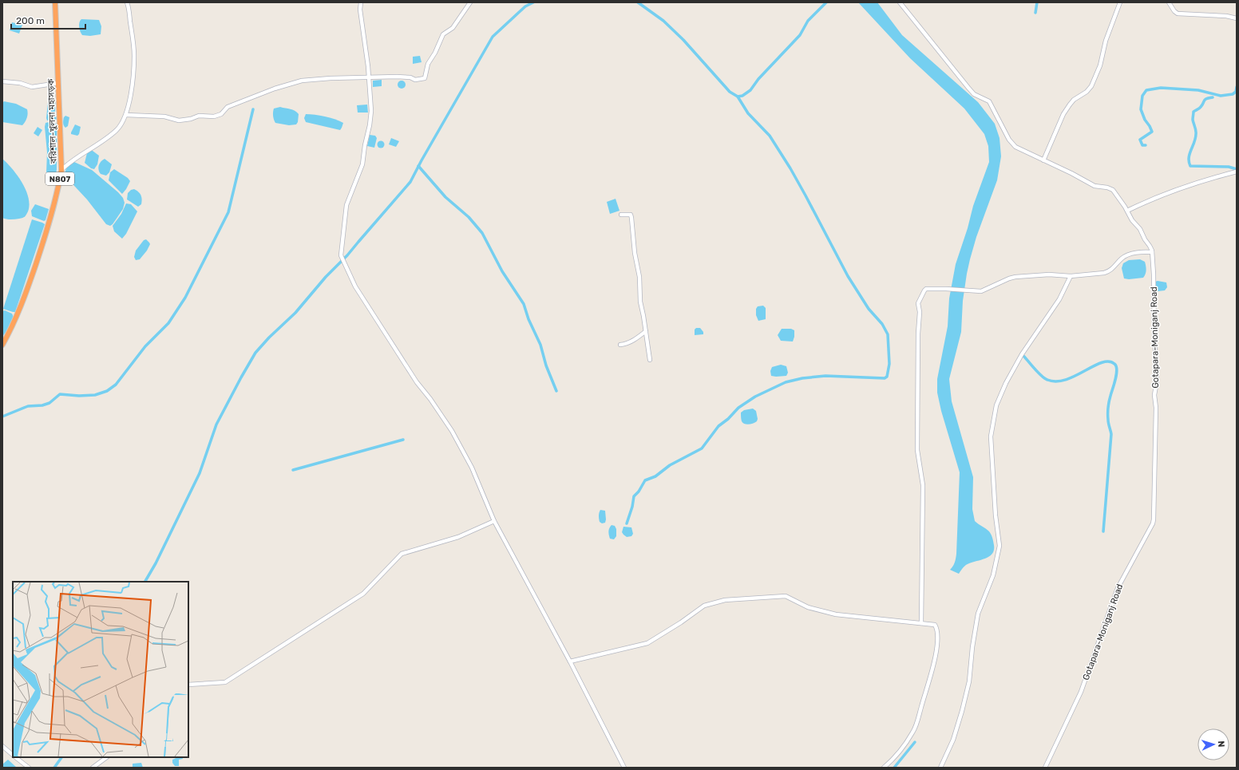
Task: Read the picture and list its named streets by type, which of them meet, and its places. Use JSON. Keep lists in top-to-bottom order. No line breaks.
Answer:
{"streets":{"highway":["বরিশাল-খুলনা মহাসড়ক","N807"],"street":["Gotapara-Moniganj Road"]},"scale_bar":"200 m","north":"right"}
